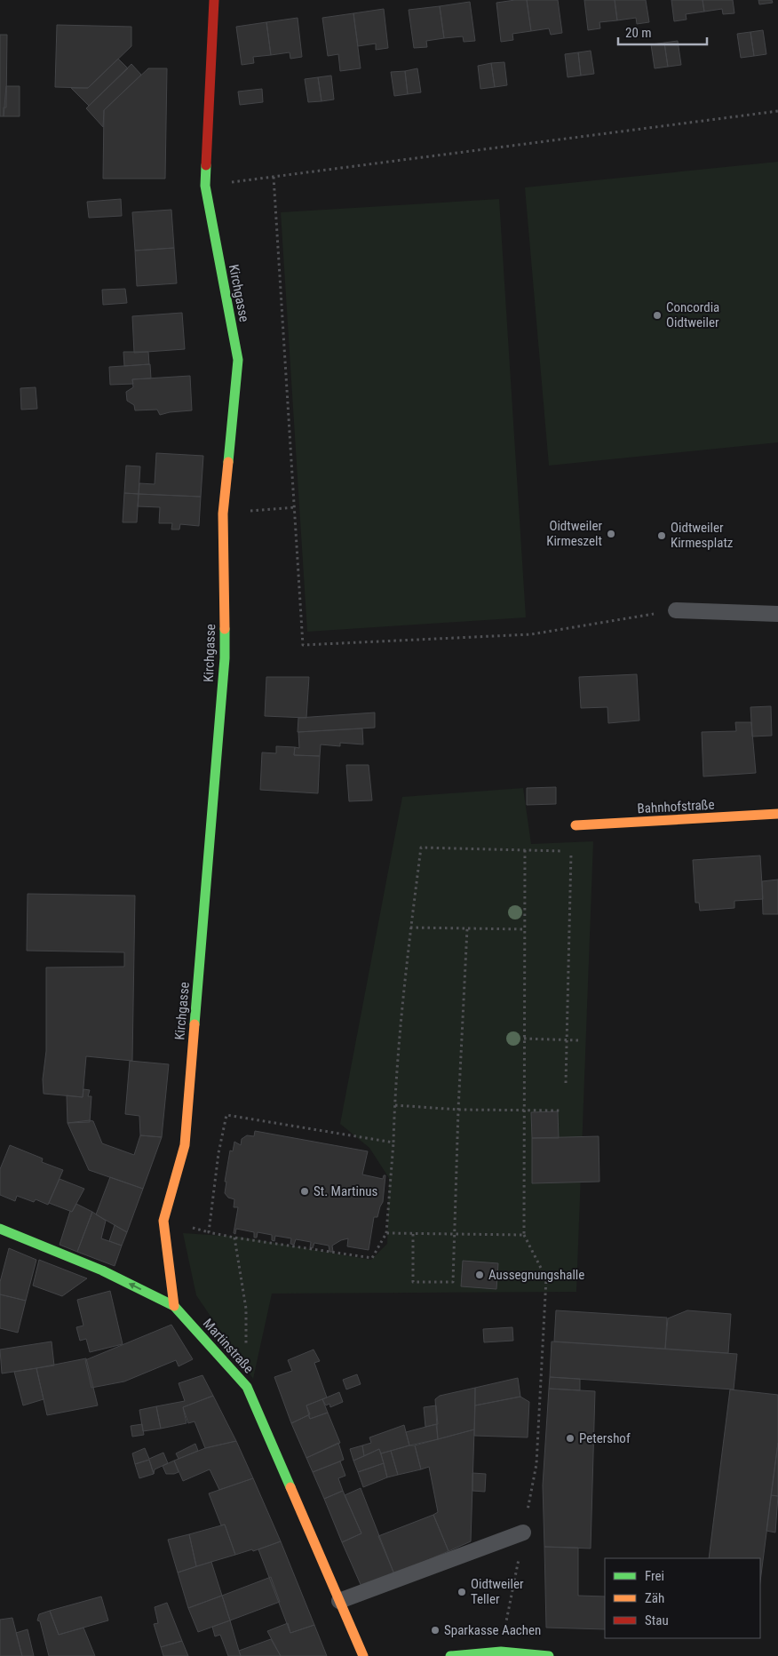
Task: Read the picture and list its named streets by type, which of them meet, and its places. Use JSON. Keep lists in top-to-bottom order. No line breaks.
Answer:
{"streets":{"street":["Kirchgasse","Bahnhofstraße","Martinstraße"]},"crossings":[["Kirchgasse","Martinstraße"]],"places":["Concordia Oidtweiler","Oidtweiler Kirmeszelt","Oidtweiler Kirmesplatz","St. Martinus","Aussegnungshalle","Petershof","Oidtweiler Teller","Sparkasse Aachen"],"legend":["Frei","Zäh","Stau"],"scale_bar":"20 m"}
